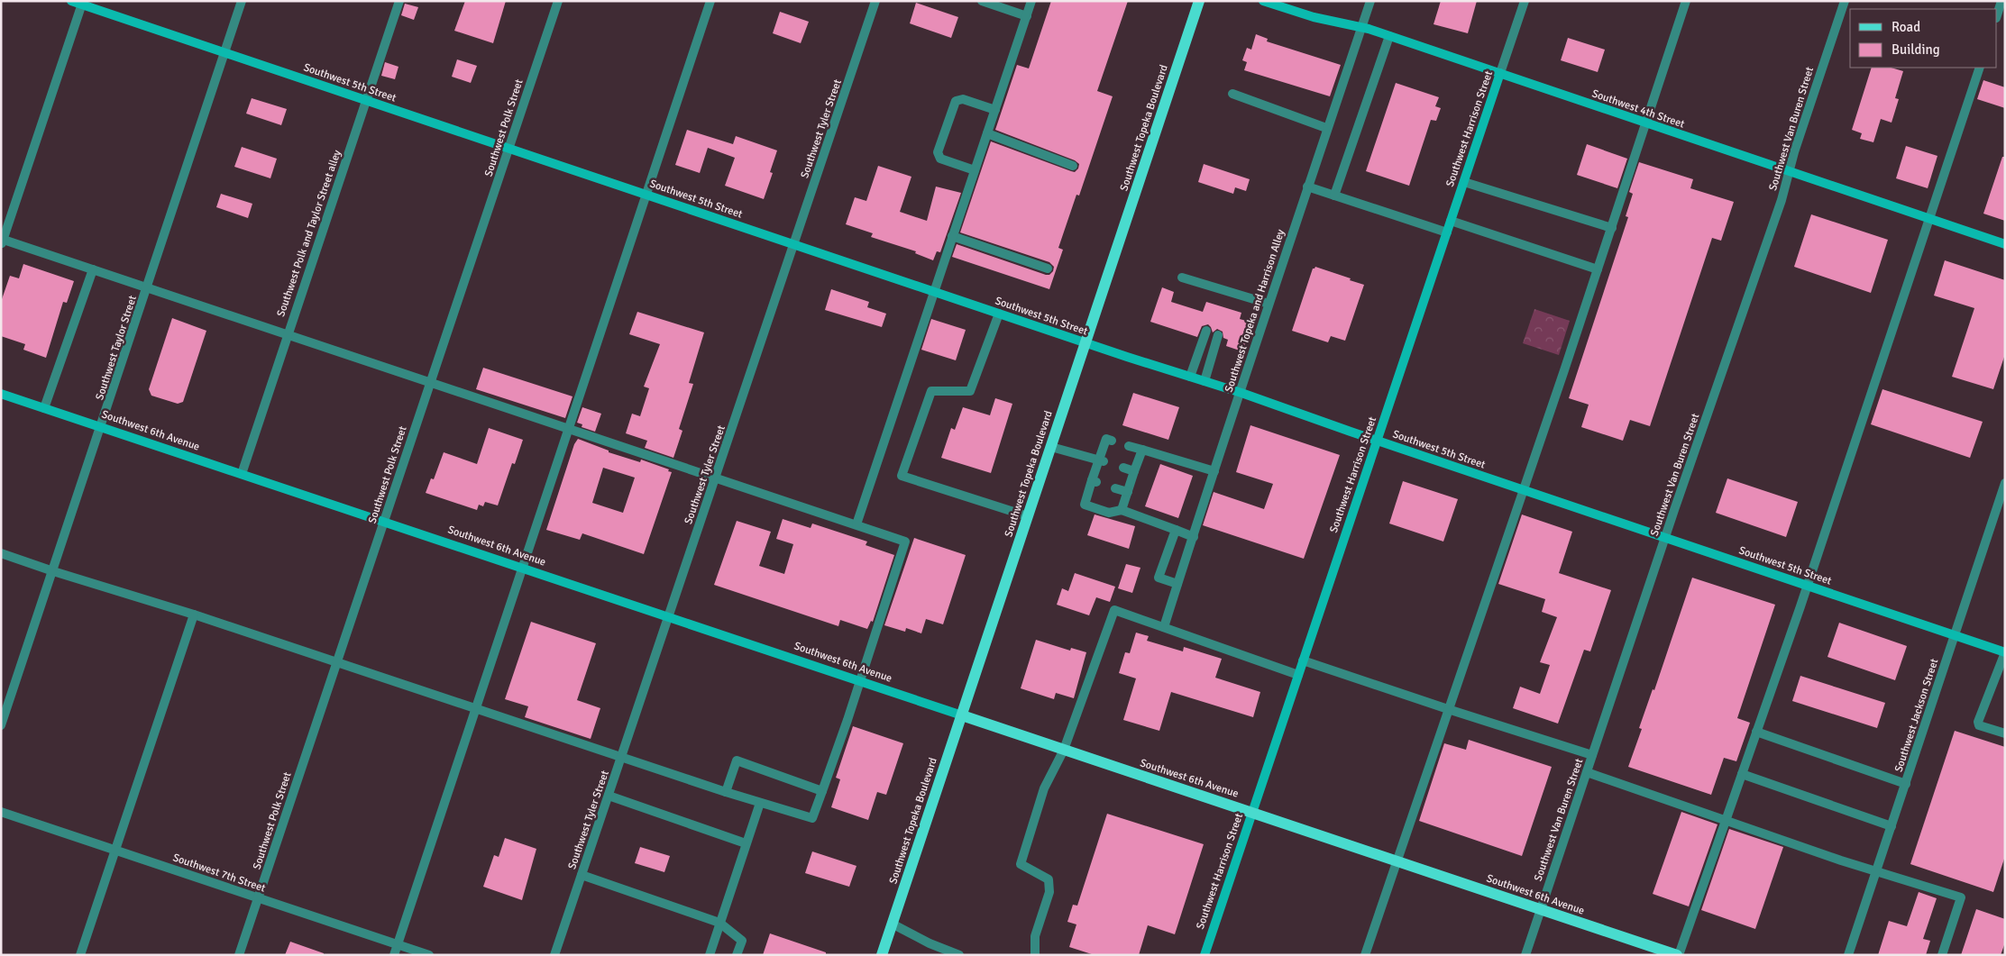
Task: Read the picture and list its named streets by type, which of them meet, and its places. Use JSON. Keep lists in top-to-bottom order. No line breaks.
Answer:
{"streets":{"main road":["Southwest Topeka Boulevard","Southwest 6th Avenue"],"street":["Southwest 5th Street","Southwest 4th Street","Southwest Polk Street","Southwest Tyler Street","Southwest Harrison Street","Southwest Van Buren Street","Southwest Polk and Taylor Street alley","Southwest Topeka and Harrison Alley","Southwest Taylor Street","Southwest Jackson Street","Southwest 7th Street"]},"crossings":[["Southwest 5th Street","Southwest Polk Street"],["Southwest 5th Street","Southwest Topeka Boulevard"],["Southwest 5th Street","Southwest Tyler Street"],["Southwest 5th Street","Southwest Harrison Street"],["Southwest 5th Street","Southwest Van Buren Street"],["Southwest 5th Street","Southwest Polk and Taylor Street alley"],["Southwest 5th Street","Southwest Topeka and Harrison Alley"],["Southwest 5th Street","Southwest Taylor Street"],["Southwest 5th Street","Southwest Jackson Street"],["Southwest 4th Street","Southwest Harrison Street"],["Southwest 4th Street","Southwest Van Buren Street"],["Southwest 4th Street","Southwest Topeka and Harrison Alley"],["Southwest Polk Street","Southwest 6th Avenue"],["Southwest Polk Street","Southwest 7th Street"],["Southwest Topeka Boulevard","Southwest 6th Avenue"],["Southwest Tyler Street","Southwest 6th Avenue"],["Southwest Harrison Street","Southwest 6th Avenue"],["Southwest Van Buren Street","Southwest 6th Avenue"],["Southwest Polk and Taylor Street alley","Southwest 6th Avenue"],["Southwest Taylor Street","Southwest 6th Avenue"]],"legend":["Road","Building"]}
